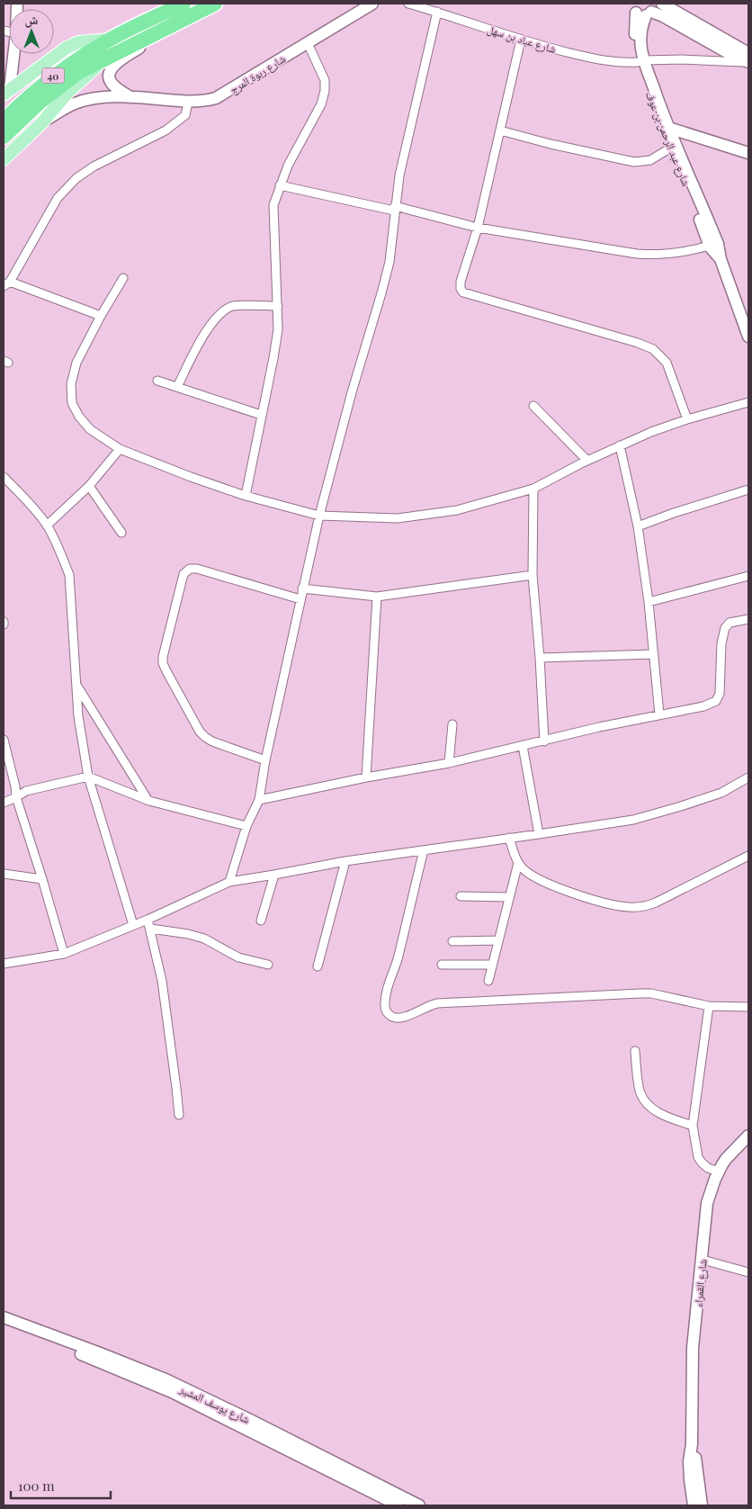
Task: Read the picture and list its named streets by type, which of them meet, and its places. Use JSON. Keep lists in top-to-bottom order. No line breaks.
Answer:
{"streets":{"highway":["40"],"street":["شارع عباد بن سهل","شارع ربوة المرج","شارع عبد الرحمن بن عوف","شارع القمراء","شارع يوسف المشير"]},"crossings":[["شارع عباد بن سهل","شارع عبد الرحمن بن عوف"]],"scale_bar":"100 m","north":"top"}
